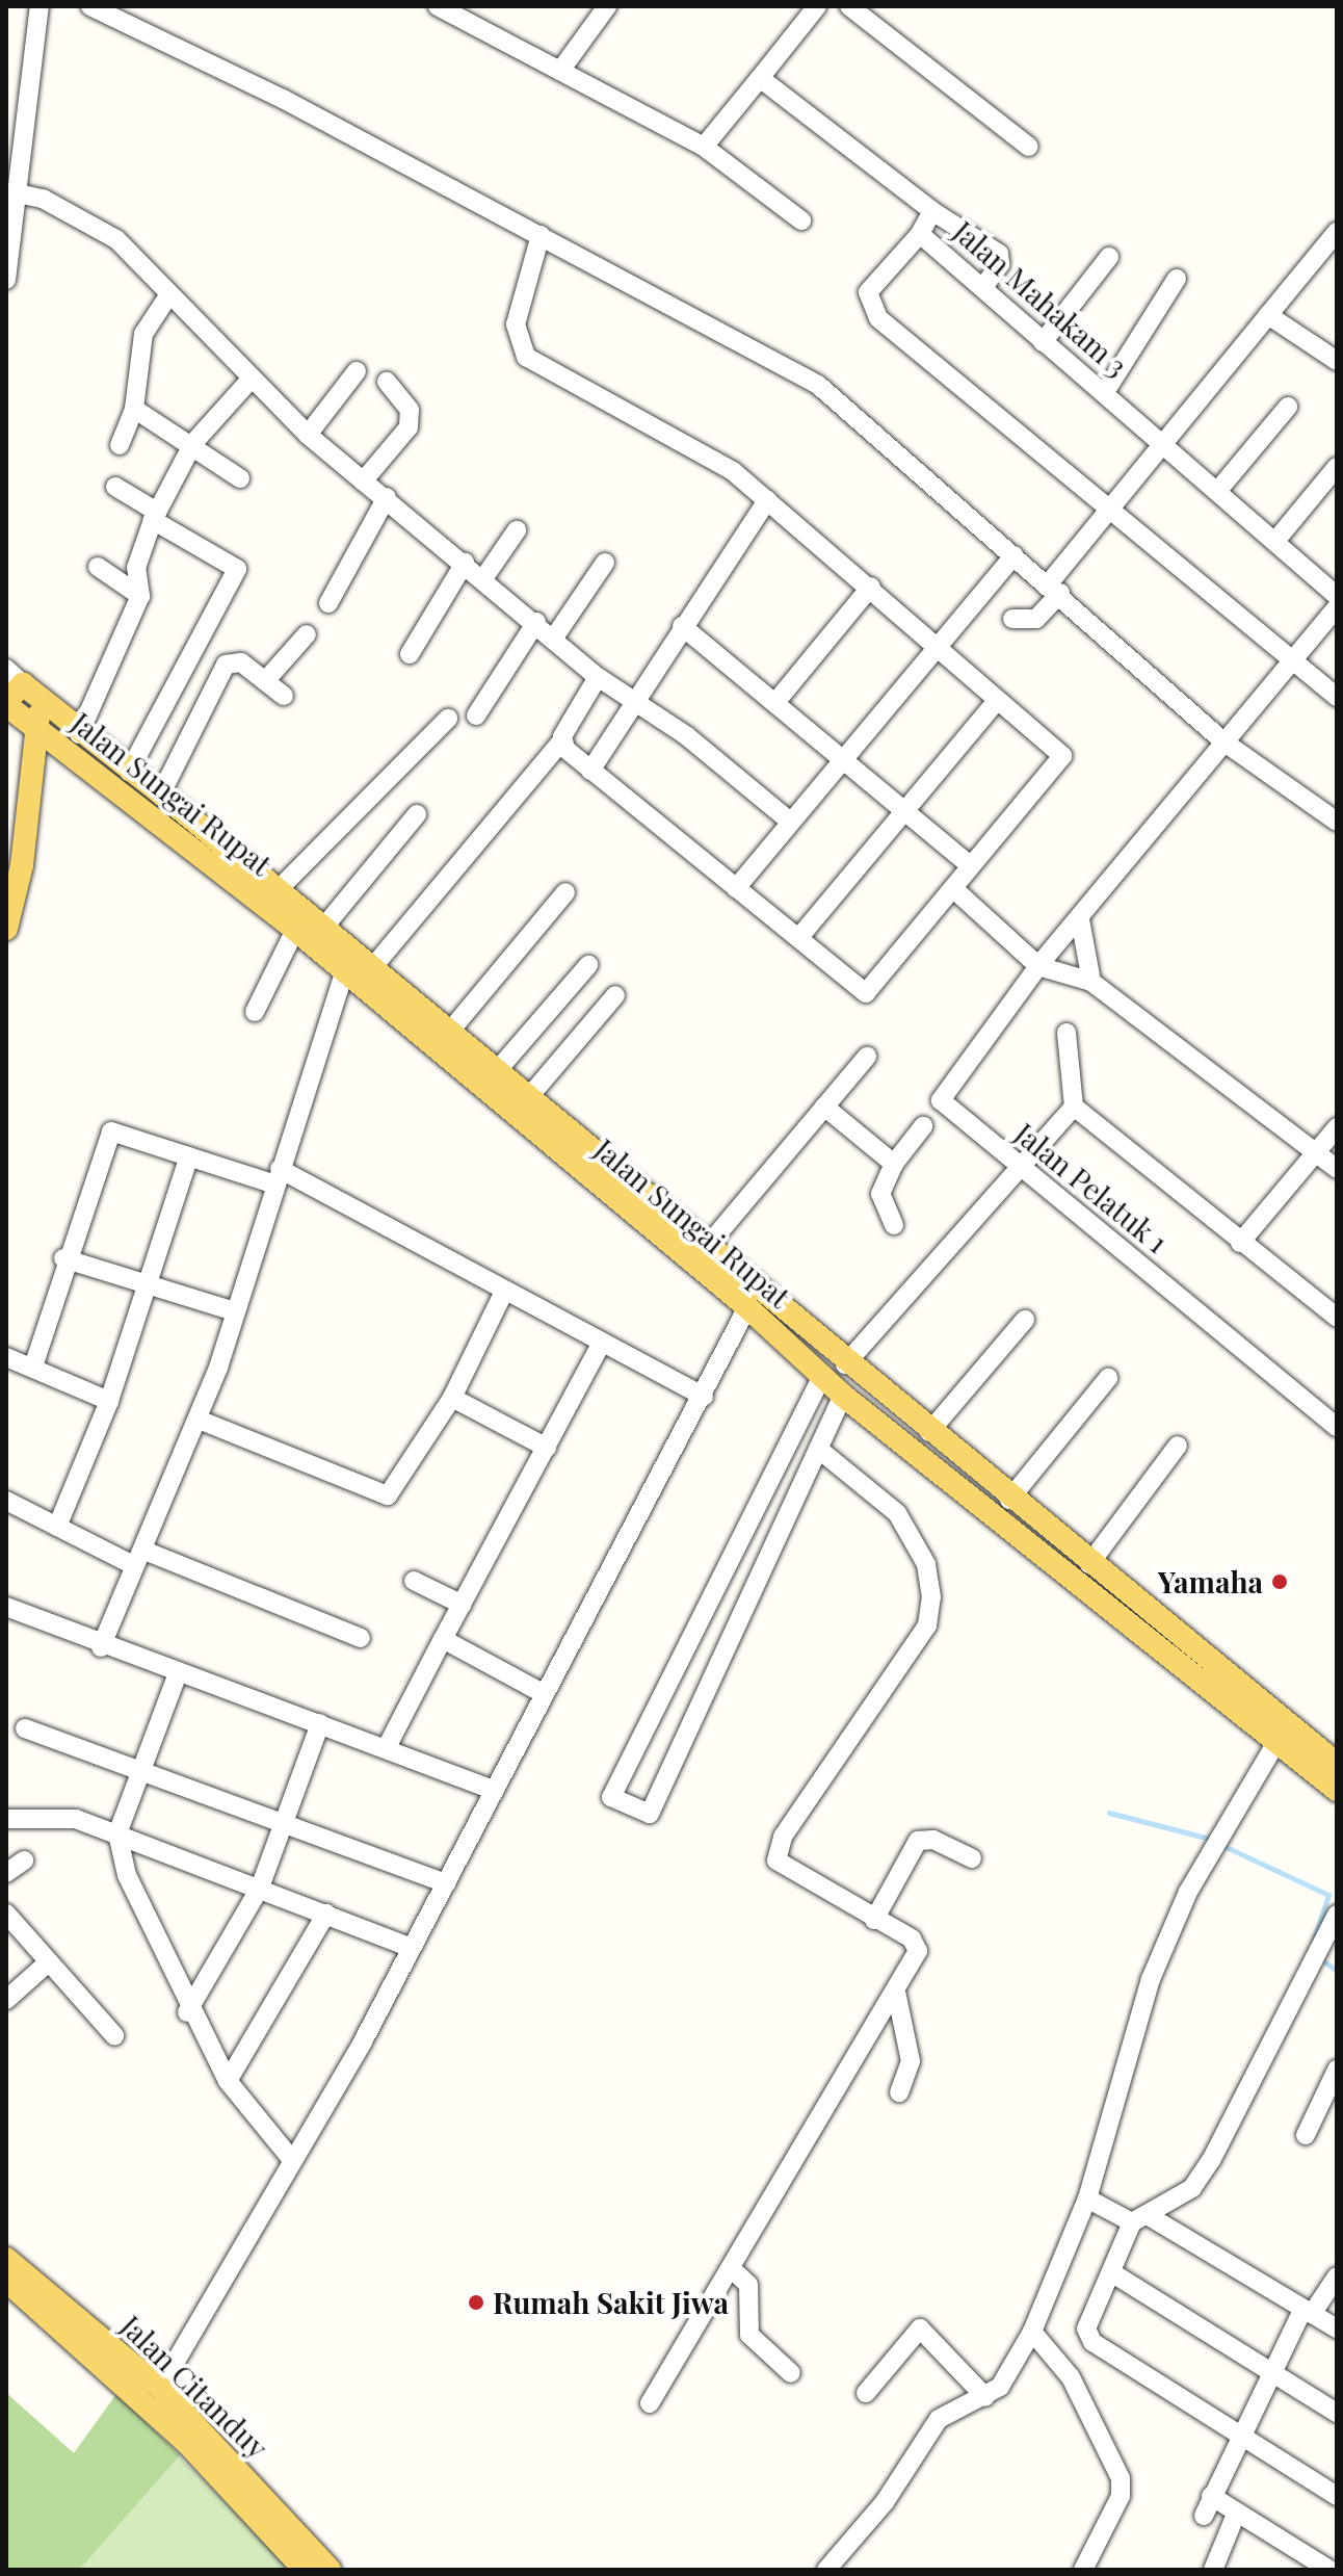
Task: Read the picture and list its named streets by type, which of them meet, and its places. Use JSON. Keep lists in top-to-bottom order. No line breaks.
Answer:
{"streets":{"main road":["Jalan Sungai Rupat","Jalan Citanduy"],"street":["Jalan Mahakam 3","Jalan Pelatuk 1"]},"places":["Yamaha","Rumah Sakit Jiwa"]}
